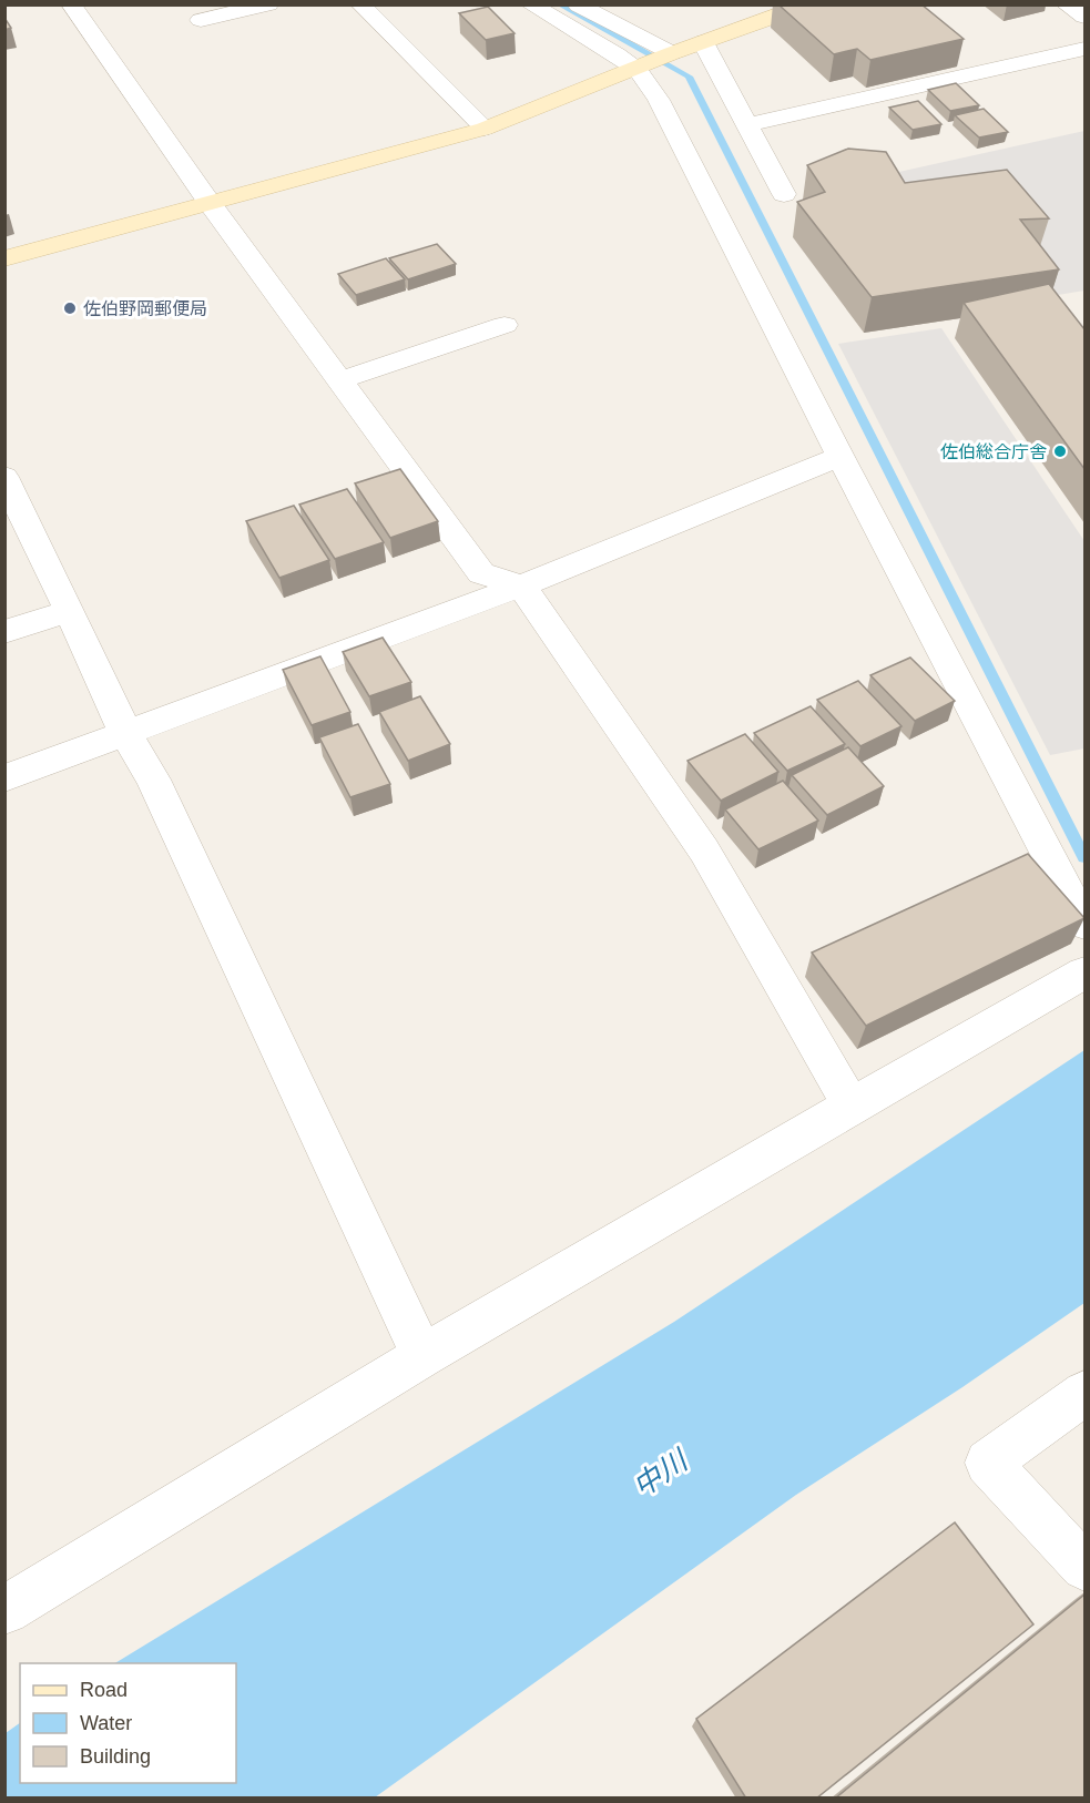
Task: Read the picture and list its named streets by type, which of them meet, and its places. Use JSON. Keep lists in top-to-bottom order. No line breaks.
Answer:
{"water":["中川"],"places":["佐伯野岡郵便局","佐伯総合庁舎"],"legend":["Road","Water","Building"]}
